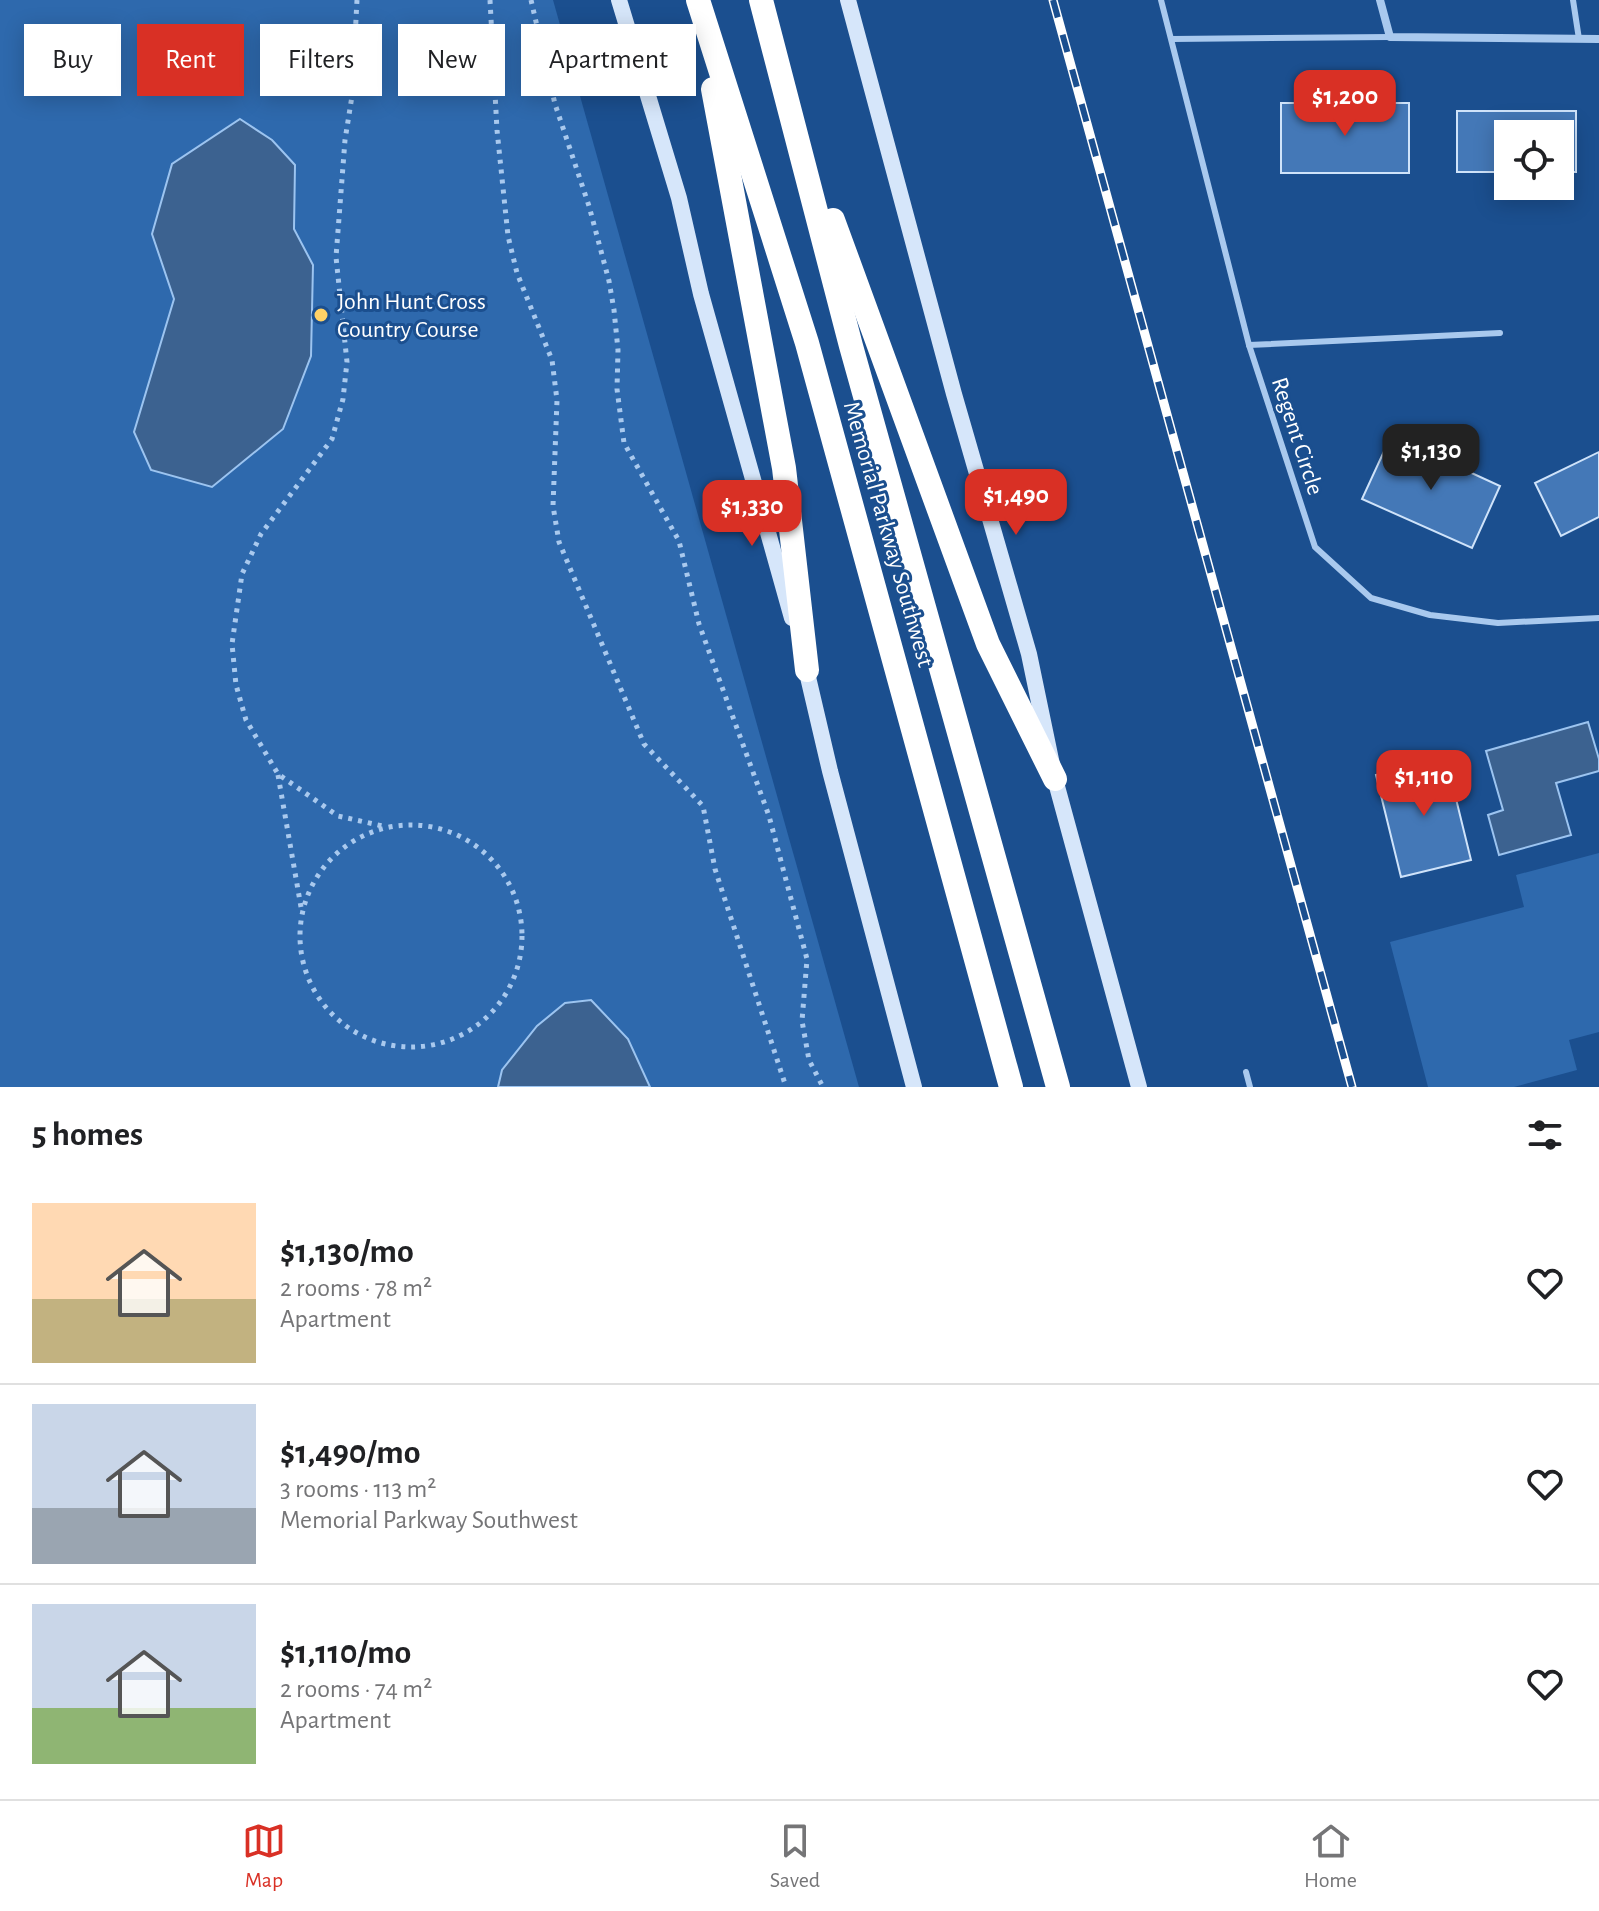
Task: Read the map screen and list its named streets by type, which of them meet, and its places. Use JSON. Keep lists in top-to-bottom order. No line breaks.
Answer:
{"streets":{"highway":["Memorial Parkway Southwest"],"lane":["Regent Circle"]},"places":["John Hunt Cross Country Course"],"page":{"chip":["Buy","Rent","Filters","New","Apartment"],"price":["$1,200","$1,130","$1,490","$1,330","$1,110"],"heading":"5 homes","list":[{"name":"$1,130/mo","note":"2 rooms · 78 m² · Apartment"},{"name":"$1,490/mo","note":"3 rooms · 113 m² · Memorial Parkway Southwest"},{"name":"$1,110/mo","note":"2 rooms · 74 m² · Apartment"}],"tabs":["Map","Saved","Home"]}}
